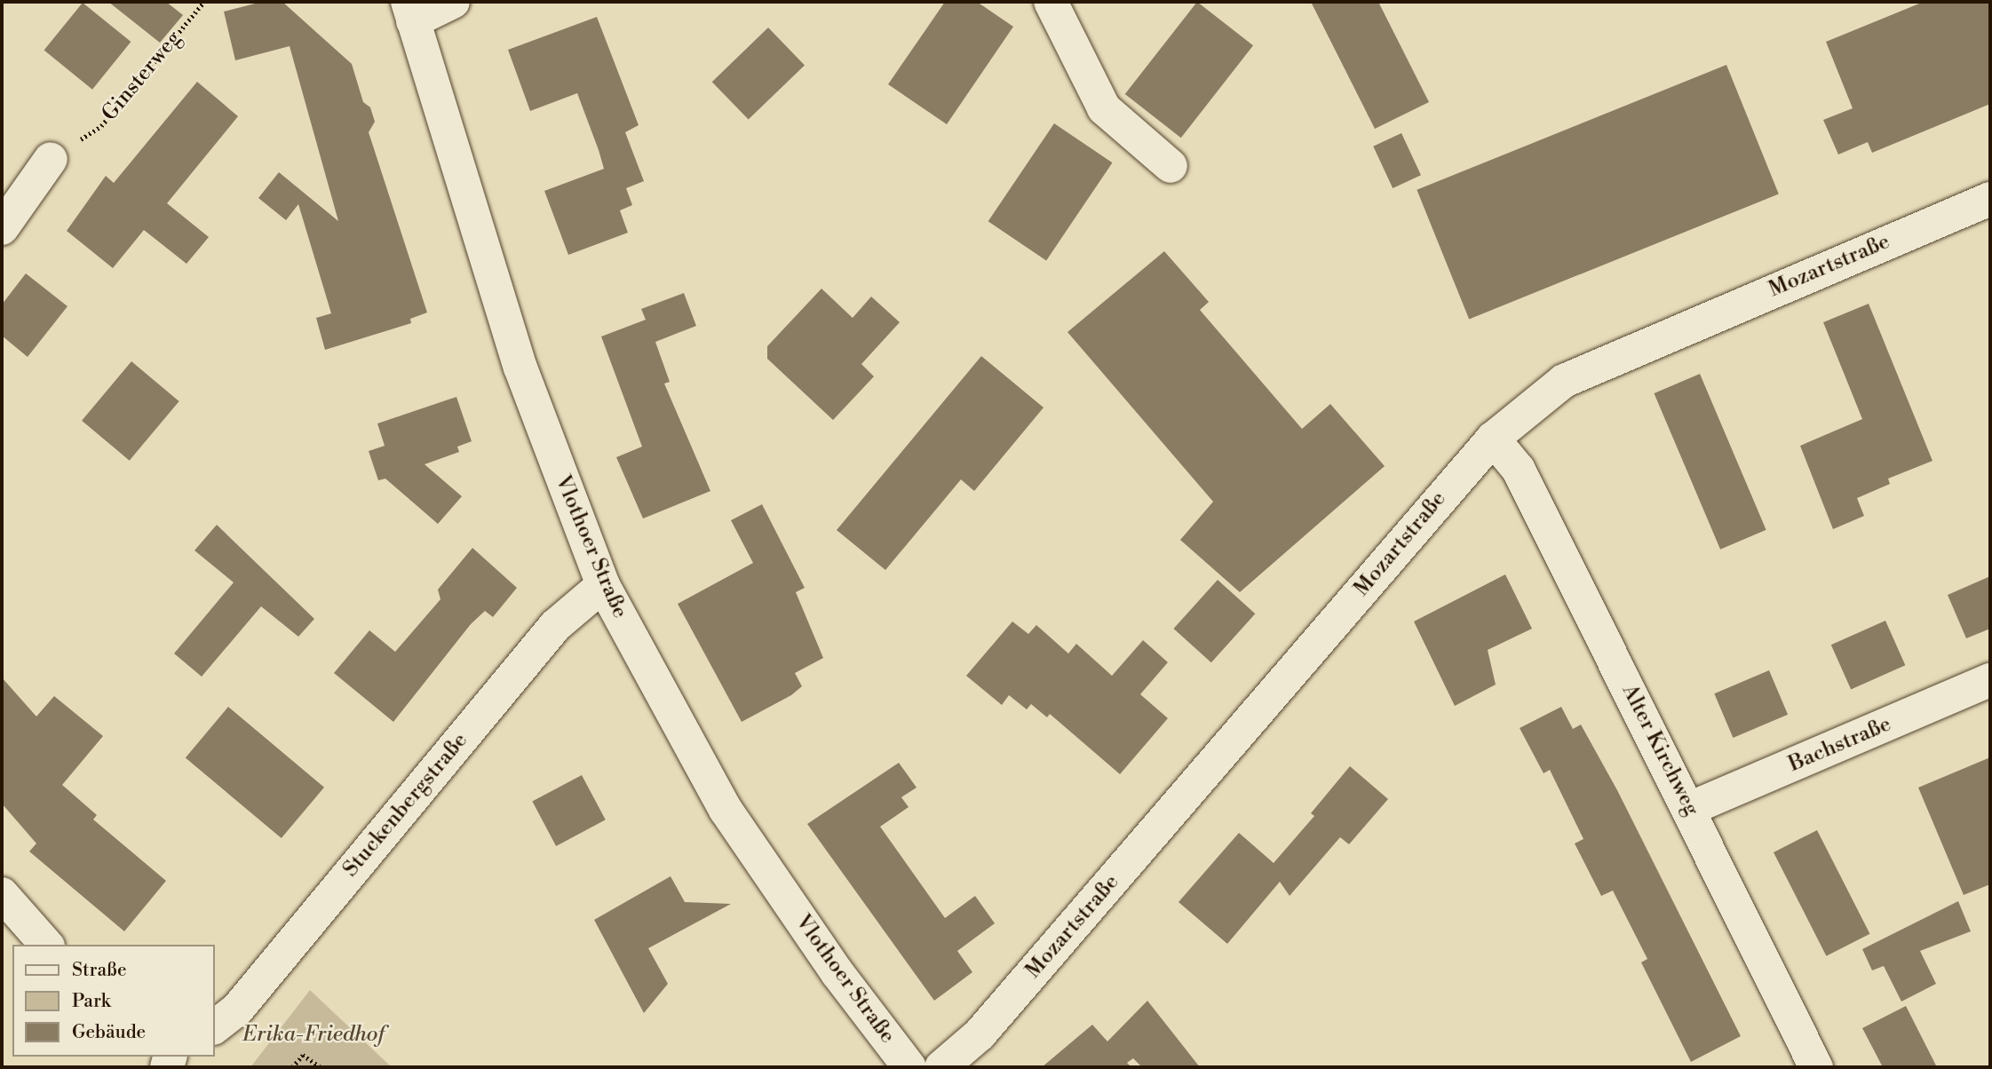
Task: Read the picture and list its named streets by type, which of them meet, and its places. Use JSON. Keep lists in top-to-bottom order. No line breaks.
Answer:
{"streets":{"street":["Mozartstraße","Vlothoer Straße","Bachstraße","Alter Kirchweg","Stuckenbergstraße"],"path":["Ginsterweg"]},"crossings":[["Mozartstraße","Alter Kirchweg"],["Vlothoer Straße","Stuckenbergstraße"],["Bachstraße","Alter Kirchweg"]],"parks":["Erika-Friedhof"],"legend":["Straße","Park","Gebäude"]}
